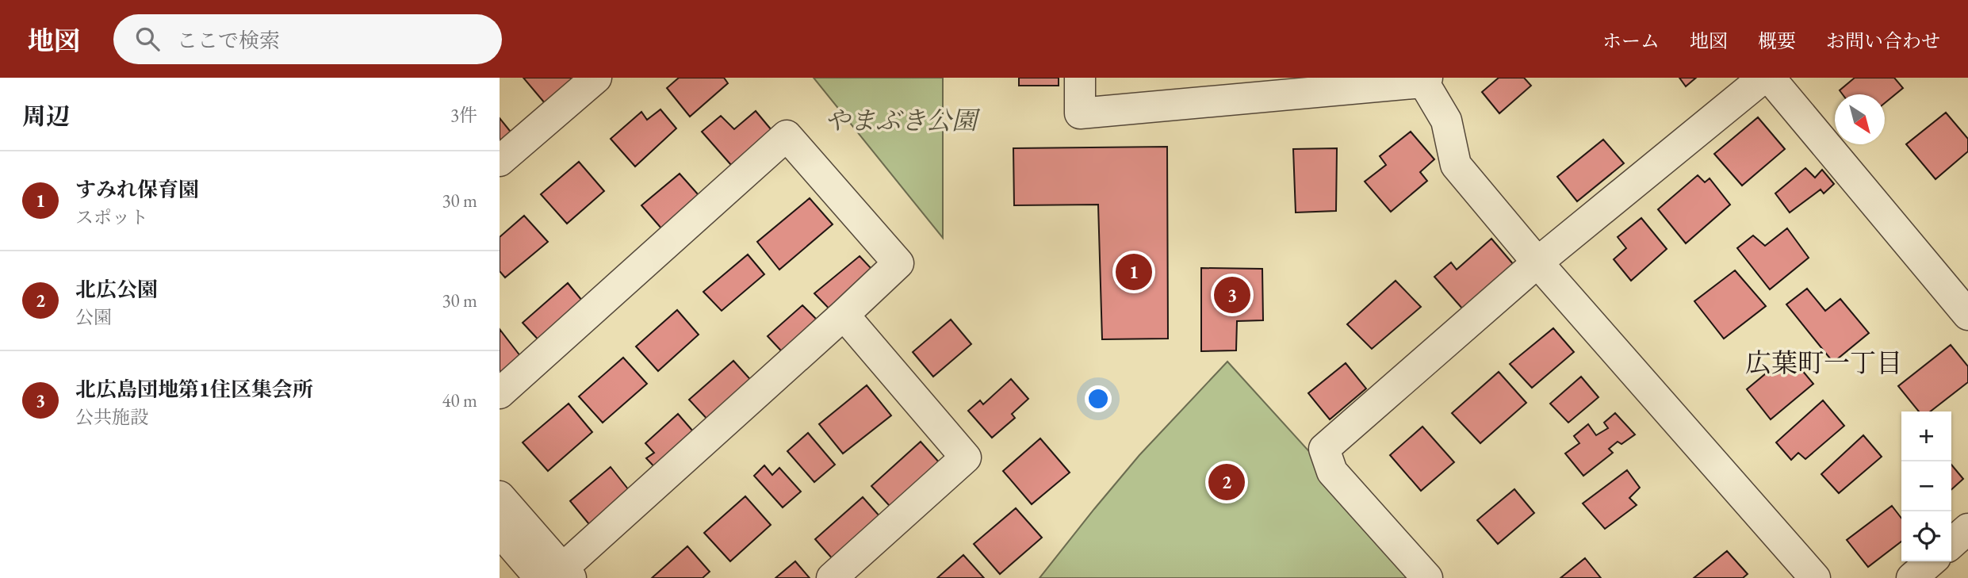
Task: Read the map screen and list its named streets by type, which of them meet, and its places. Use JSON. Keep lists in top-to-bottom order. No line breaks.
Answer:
{"districts":["広葉町一丁目"],"parks":["やまぶき公園"],"north":"bottom right","page":{"header":"地図","search":"ここで検索","nav":["ホーム","地図","概要","お問い合わせ"],"heading":["周辺","3件"],"list":[{"mark":"1","name":"すみれ保育園","note":"スポット","value":"30 m"},{"mark":"2","name":"北広公園","note":"公園","value":"30 m"},{"mark":"3","name":"北広島団地第1住区集会所","note":"公共施設","value":"40 m"}],"pins":["1","3","2"],"map_buttons":["+","−"]}}
